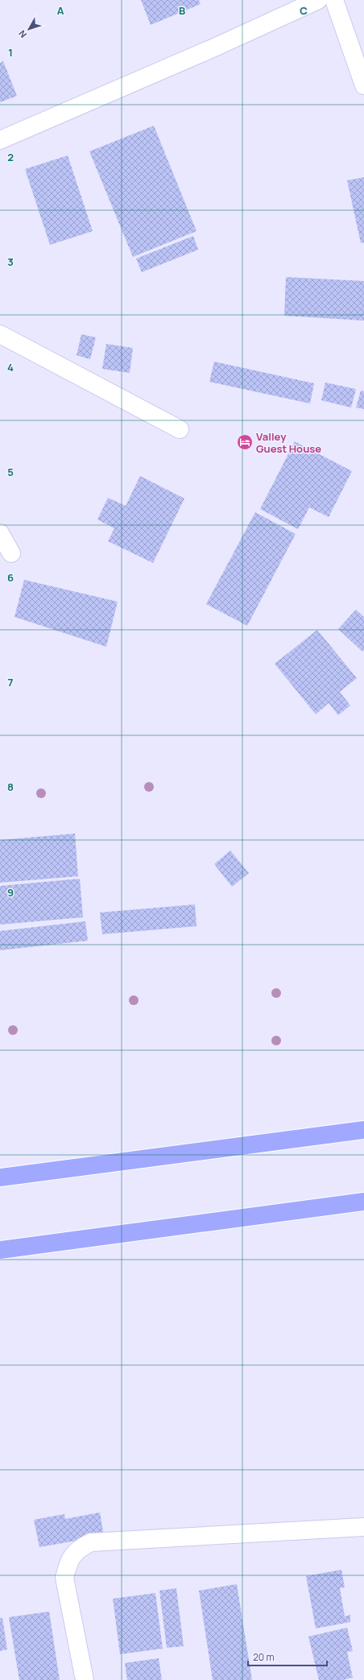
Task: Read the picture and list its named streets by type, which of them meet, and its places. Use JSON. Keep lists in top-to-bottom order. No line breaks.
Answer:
{"places":{"hotel":["Valley Guest House"]},"scale_bar":"20 m","north":"bottom left","grid":{"columns":["A","B","C"],"rows":["1","2","3","4","5","6","7","8","9"]}}
